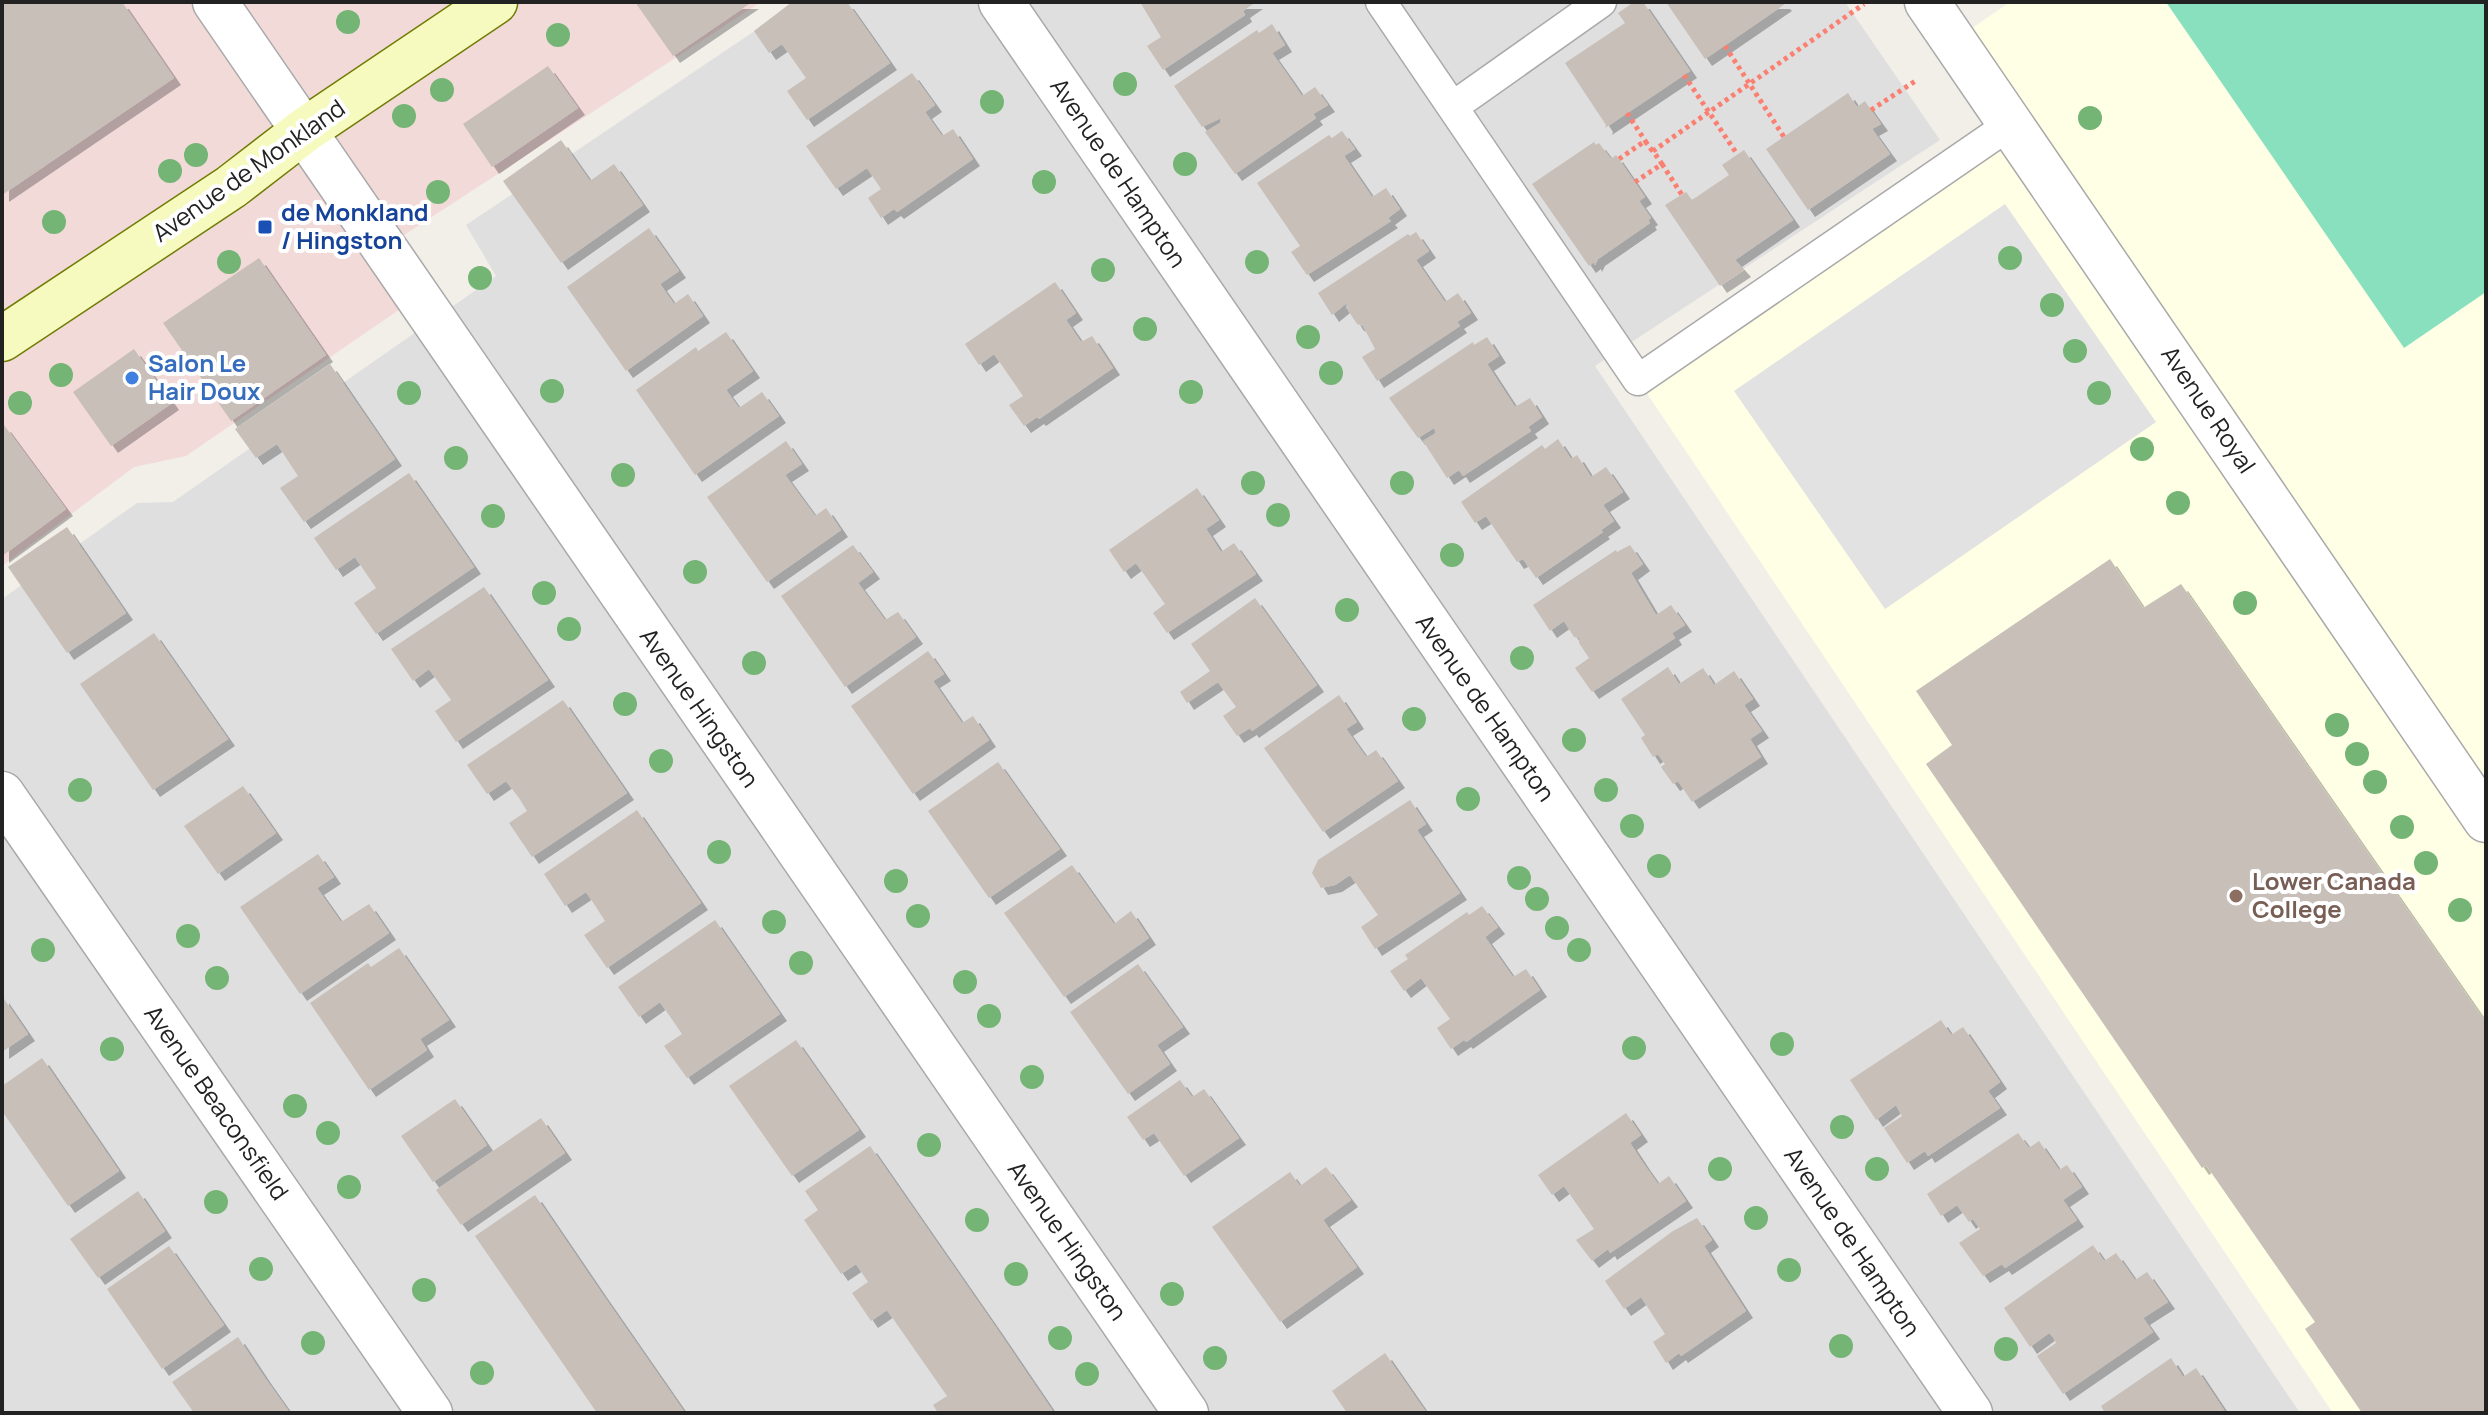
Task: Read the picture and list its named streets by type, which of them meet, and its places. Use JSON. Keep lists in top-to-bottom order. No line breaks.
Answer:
{"streets":{"street":["Avenue de Monkland","Avenue de Hampton","Avenue Royal","Avenue Hingston","Avenue Beaconsfield"]},"crossings":[["Avenue de Monkland","Avenue Hingston"]],"places":{"transit":["de Monkland / Hingston"],"other":["Salon Le Hair Doux","Lower Canada College"]}}
